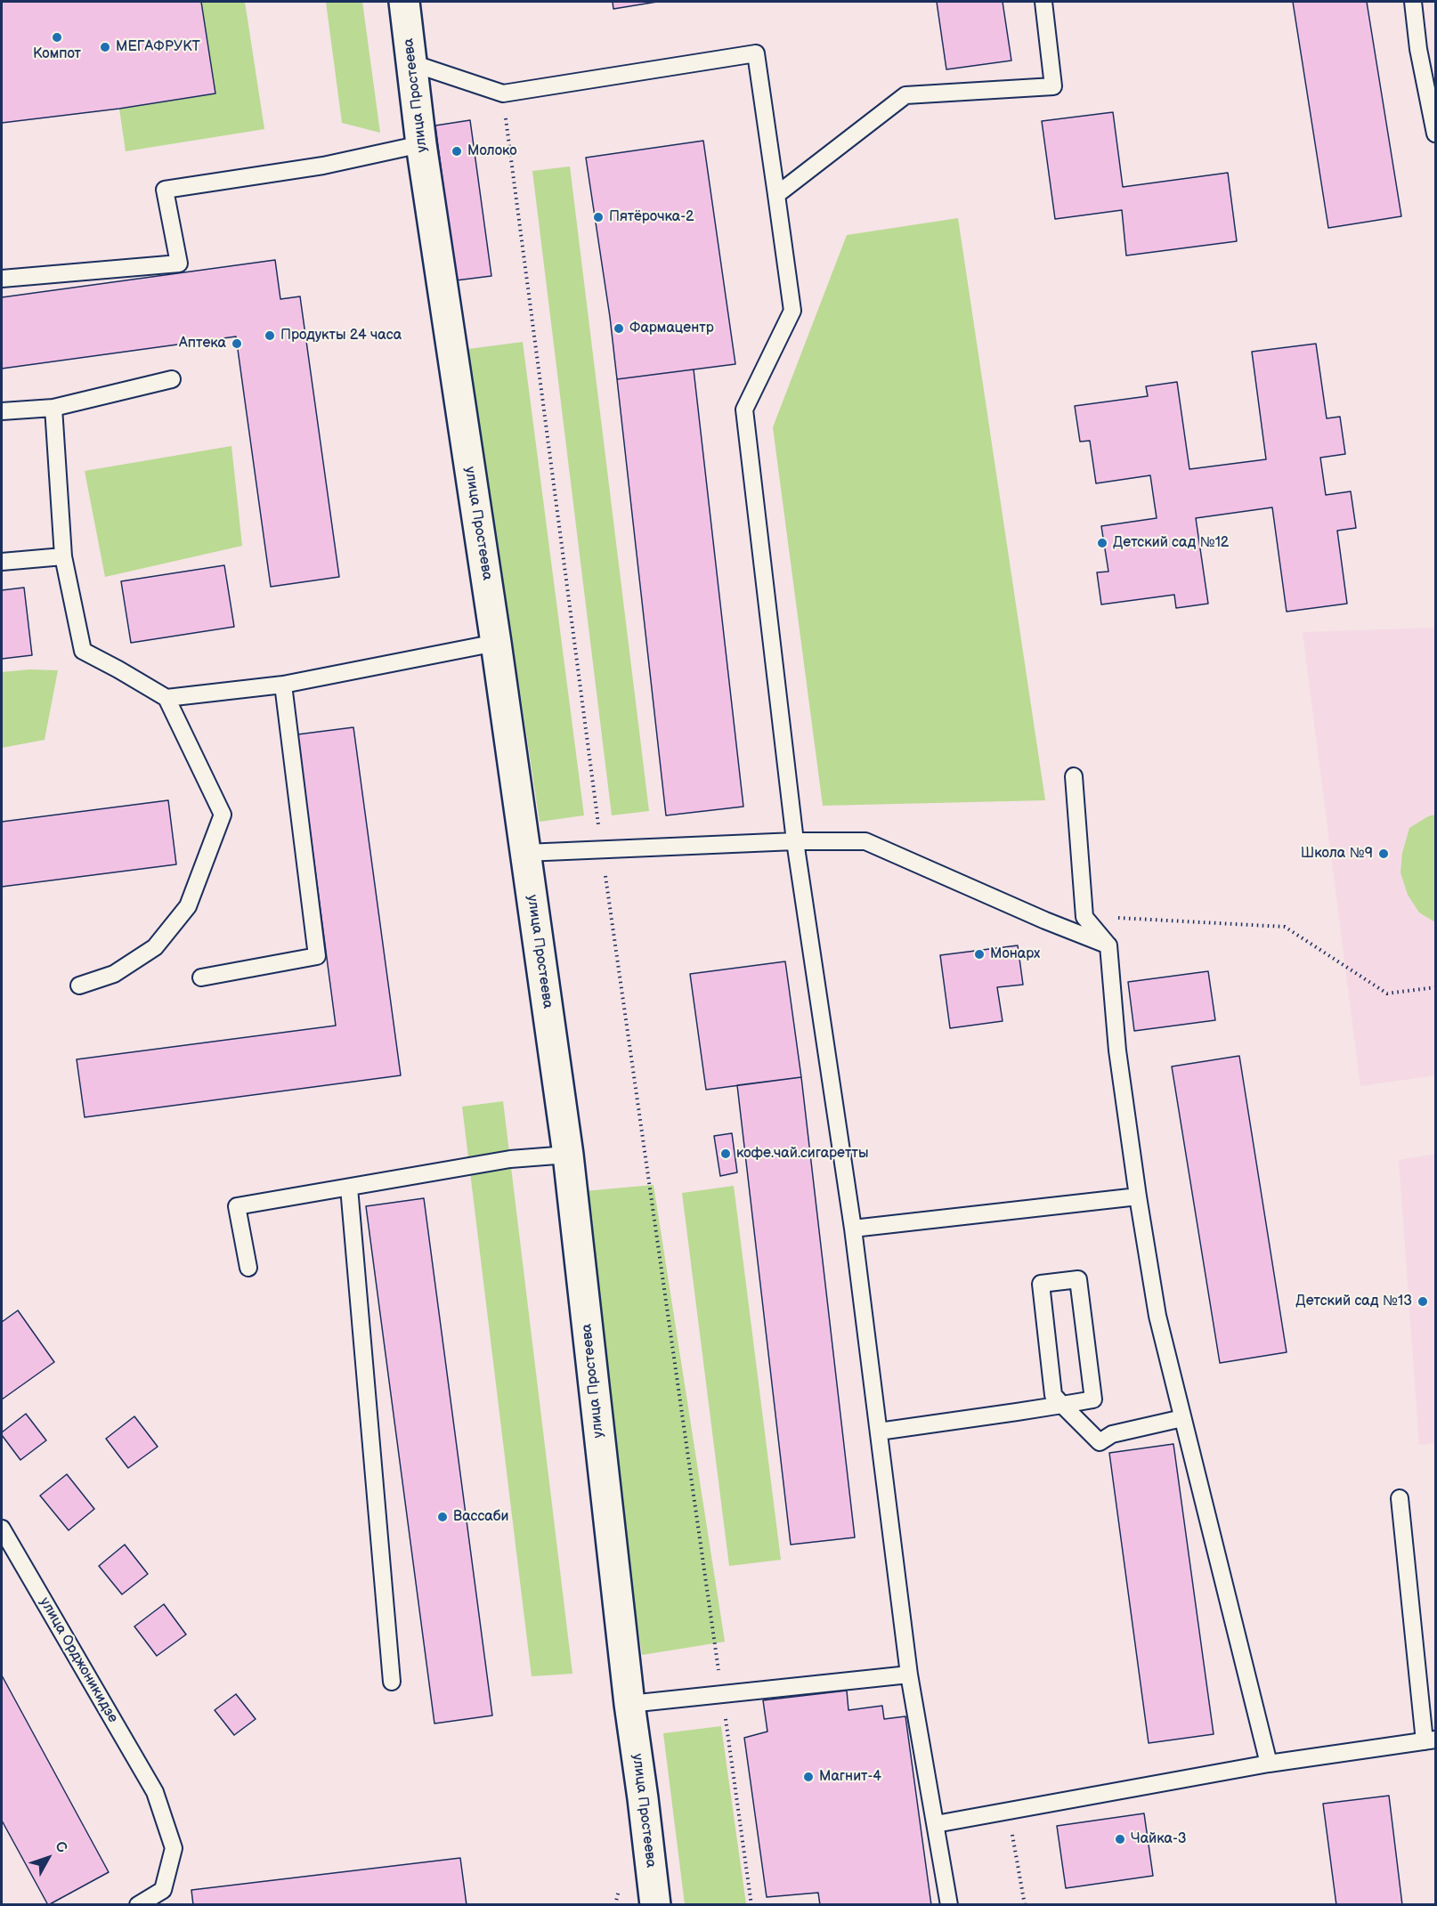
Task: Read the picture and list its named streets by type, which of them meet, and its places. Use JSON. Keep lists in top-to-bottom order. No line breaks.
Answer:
{"streets":{"street":["улица Простеева"],"lane":["улица Орджоникидзе"]},"places":["Компот","МЕГАФРУКТ","Молоко","Пятёрочка-2","Фармацентр","Продукты 24 часа","Аптека","Детский сад №12","Школа №9","Монарх","кофе.чай.сигаретты","Детский сад №13","Вассаби","Магнит-4","Чайка-3"],"north":"top right"}
